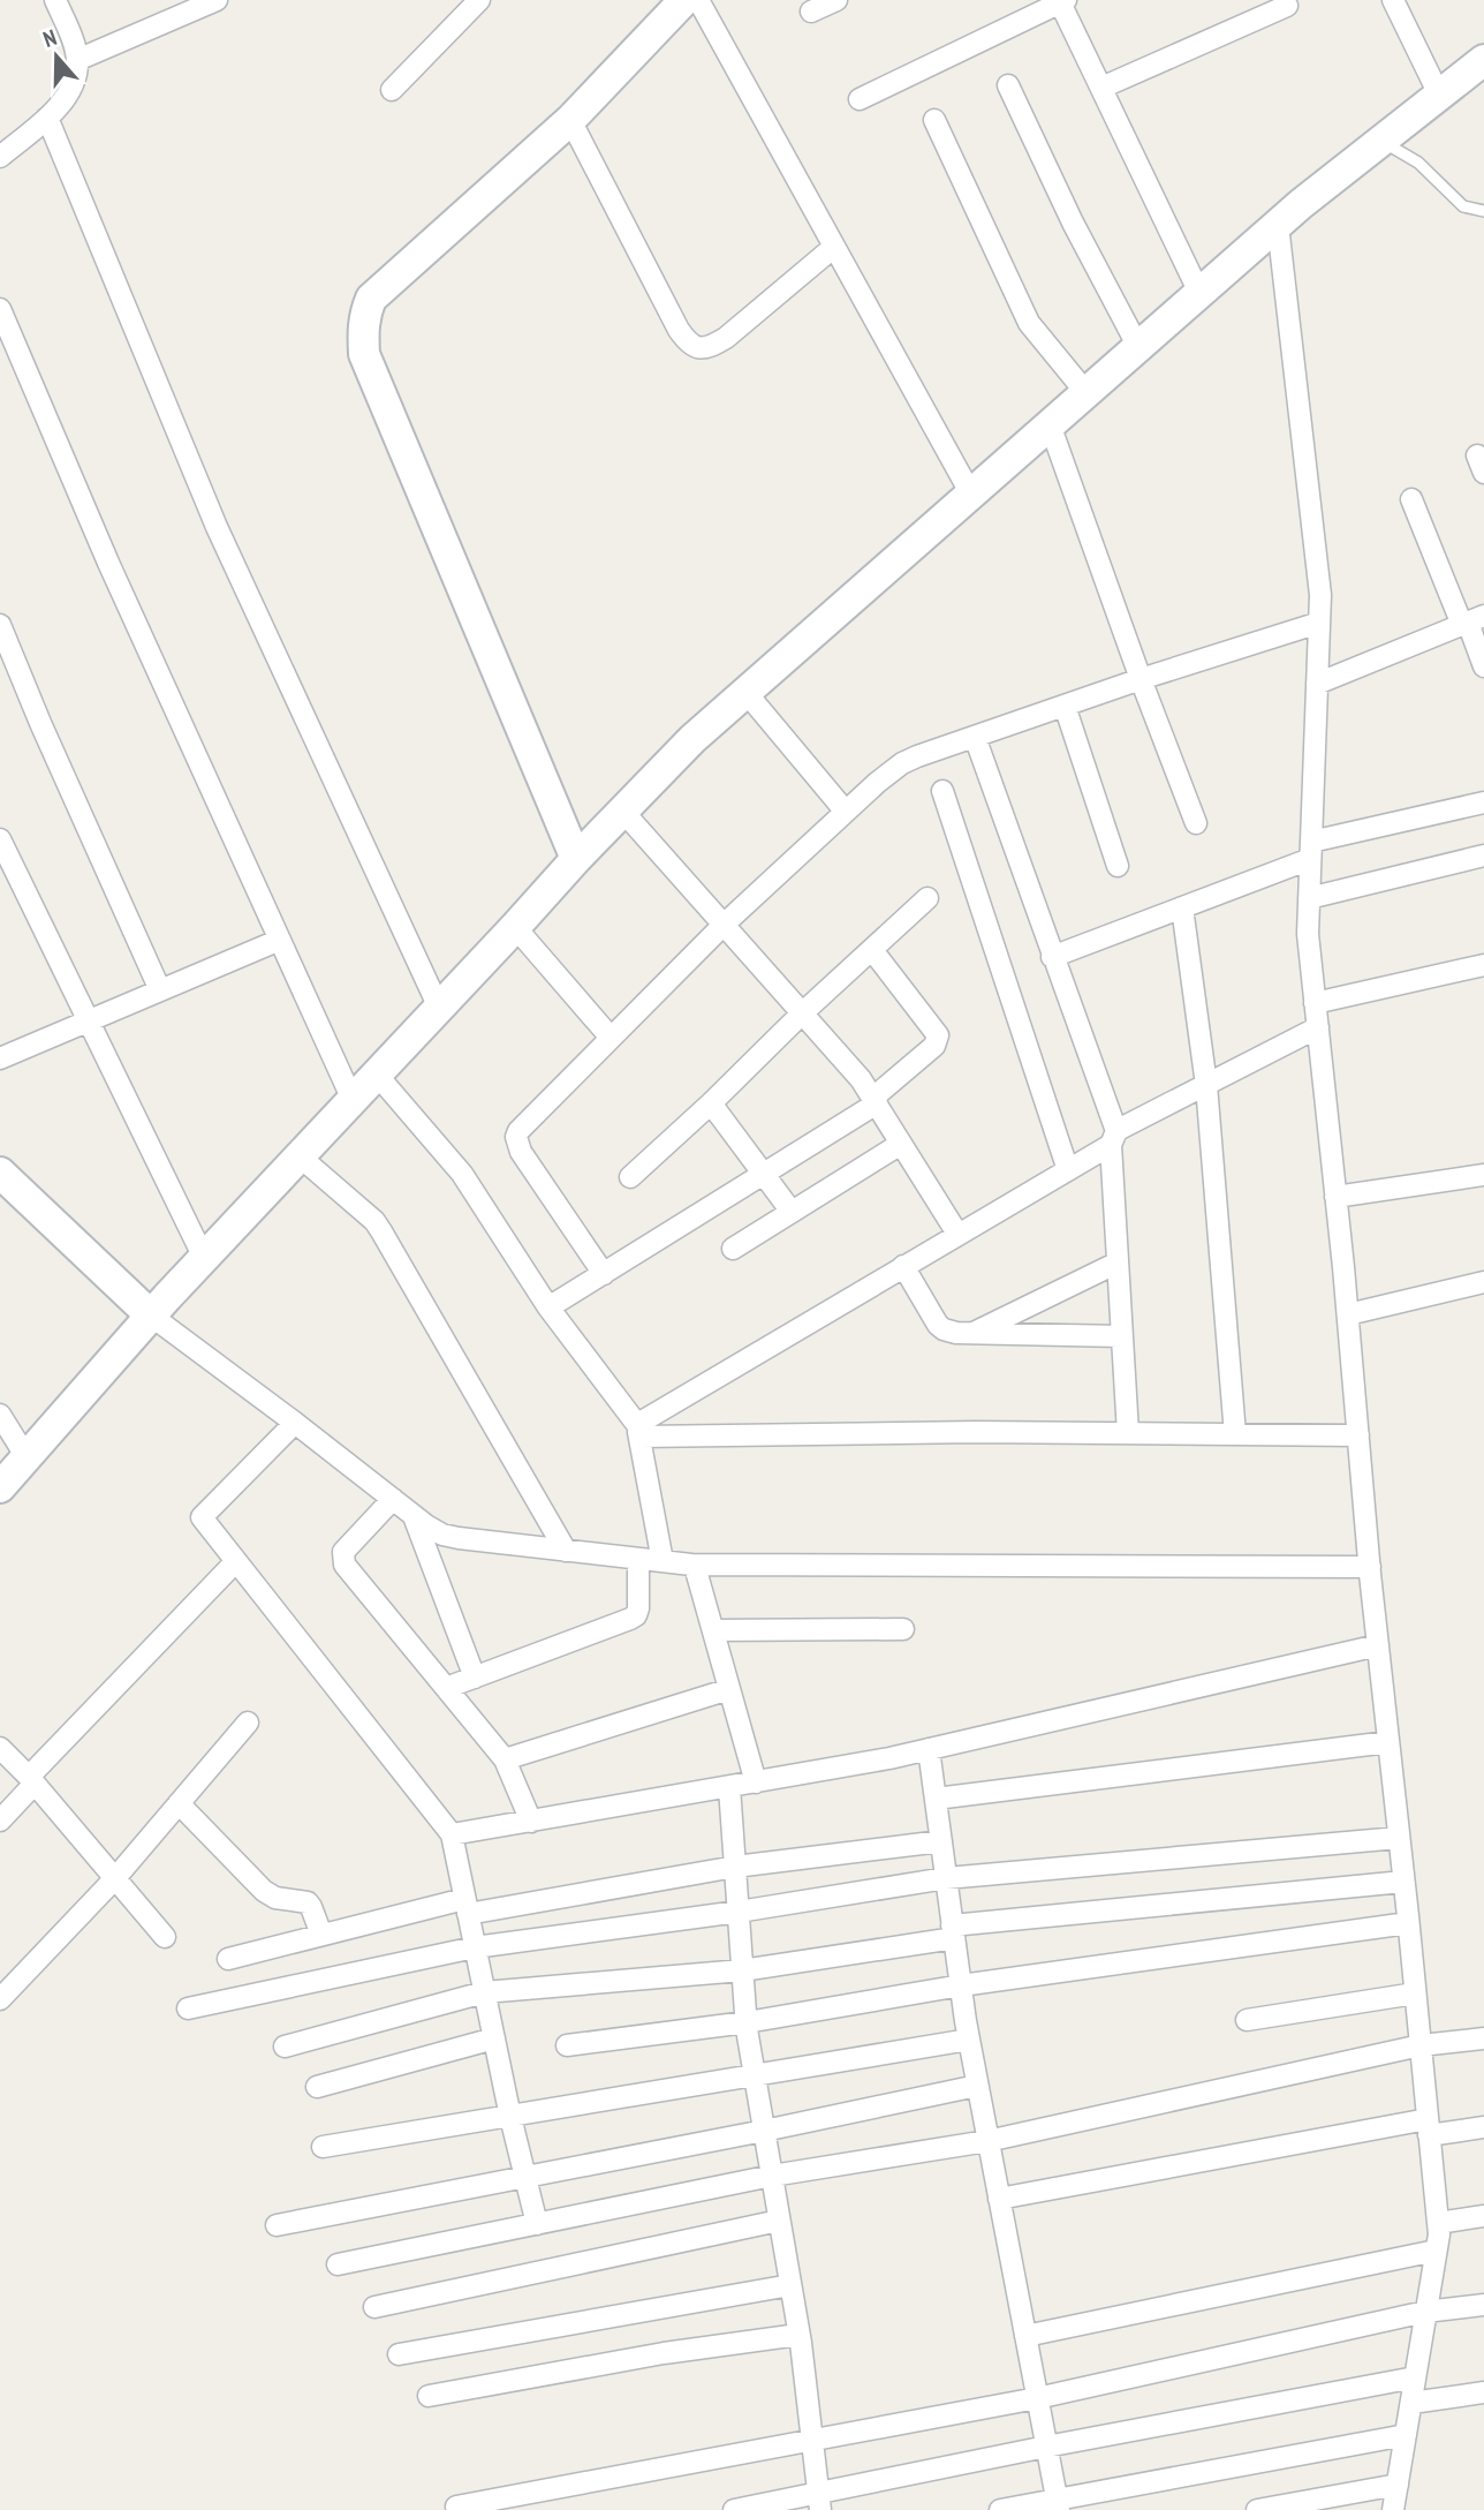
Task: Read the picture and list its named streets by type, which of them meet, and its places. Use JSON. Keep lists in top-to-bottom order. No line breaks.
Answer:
{"north":"top"}
